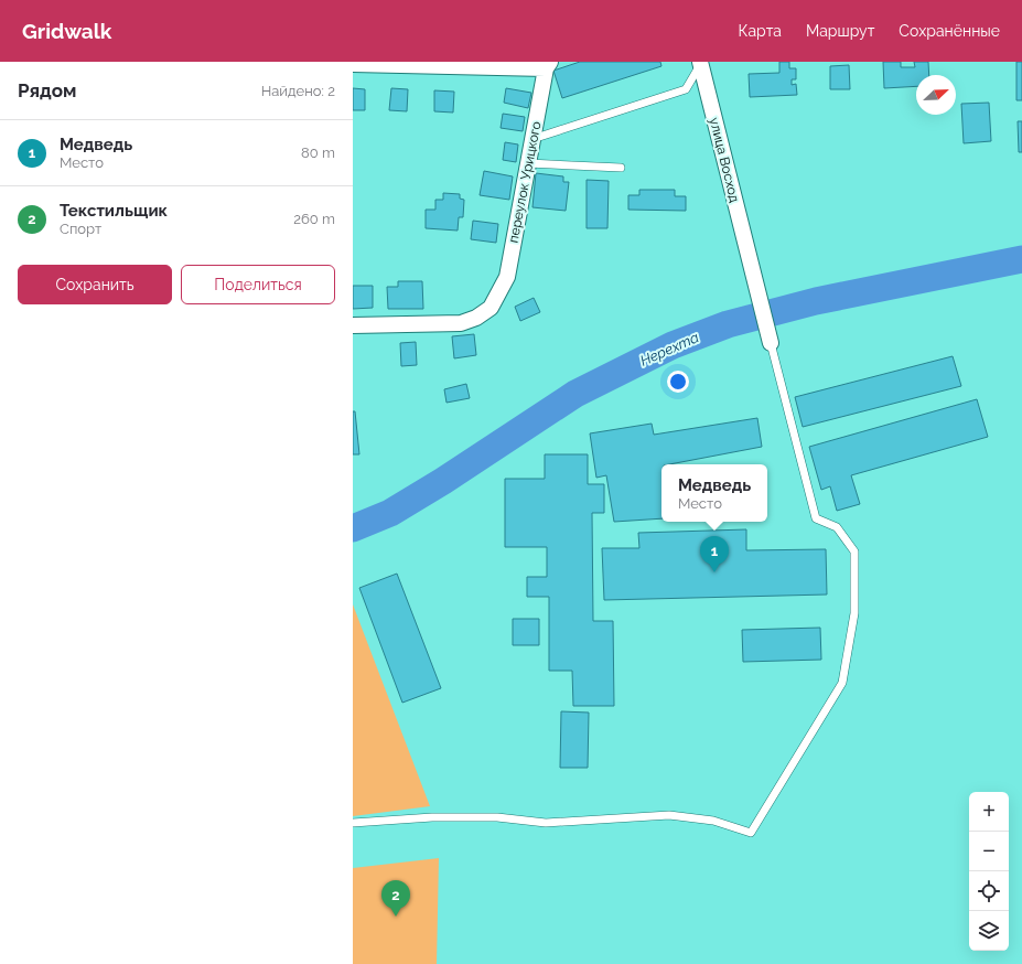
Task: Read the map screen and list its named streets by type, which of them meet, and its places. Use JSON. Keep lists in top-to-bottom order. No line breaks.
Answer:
{"streets":{"street":["улица Восход","переулок Урицкого"]},"water":["Нерехта"],"north":"top right","page":{"header":"Gridwalk","nav":["Карта","Маршрут","Сохранённые"],"heading":["Рядом","Найдено: 2"],"list":[{"mark":"1","name":"Медведь","note":"Место","value":"80 m"},{"mark":"2","name":"Текстильщик","note":"Спорт","value":"260 m"}],"buttons":["Сохранить","Поделиться"],"popup":["Медведь","Место"],"pins":["1","2"],"map_buttons":["+","−"]}}
